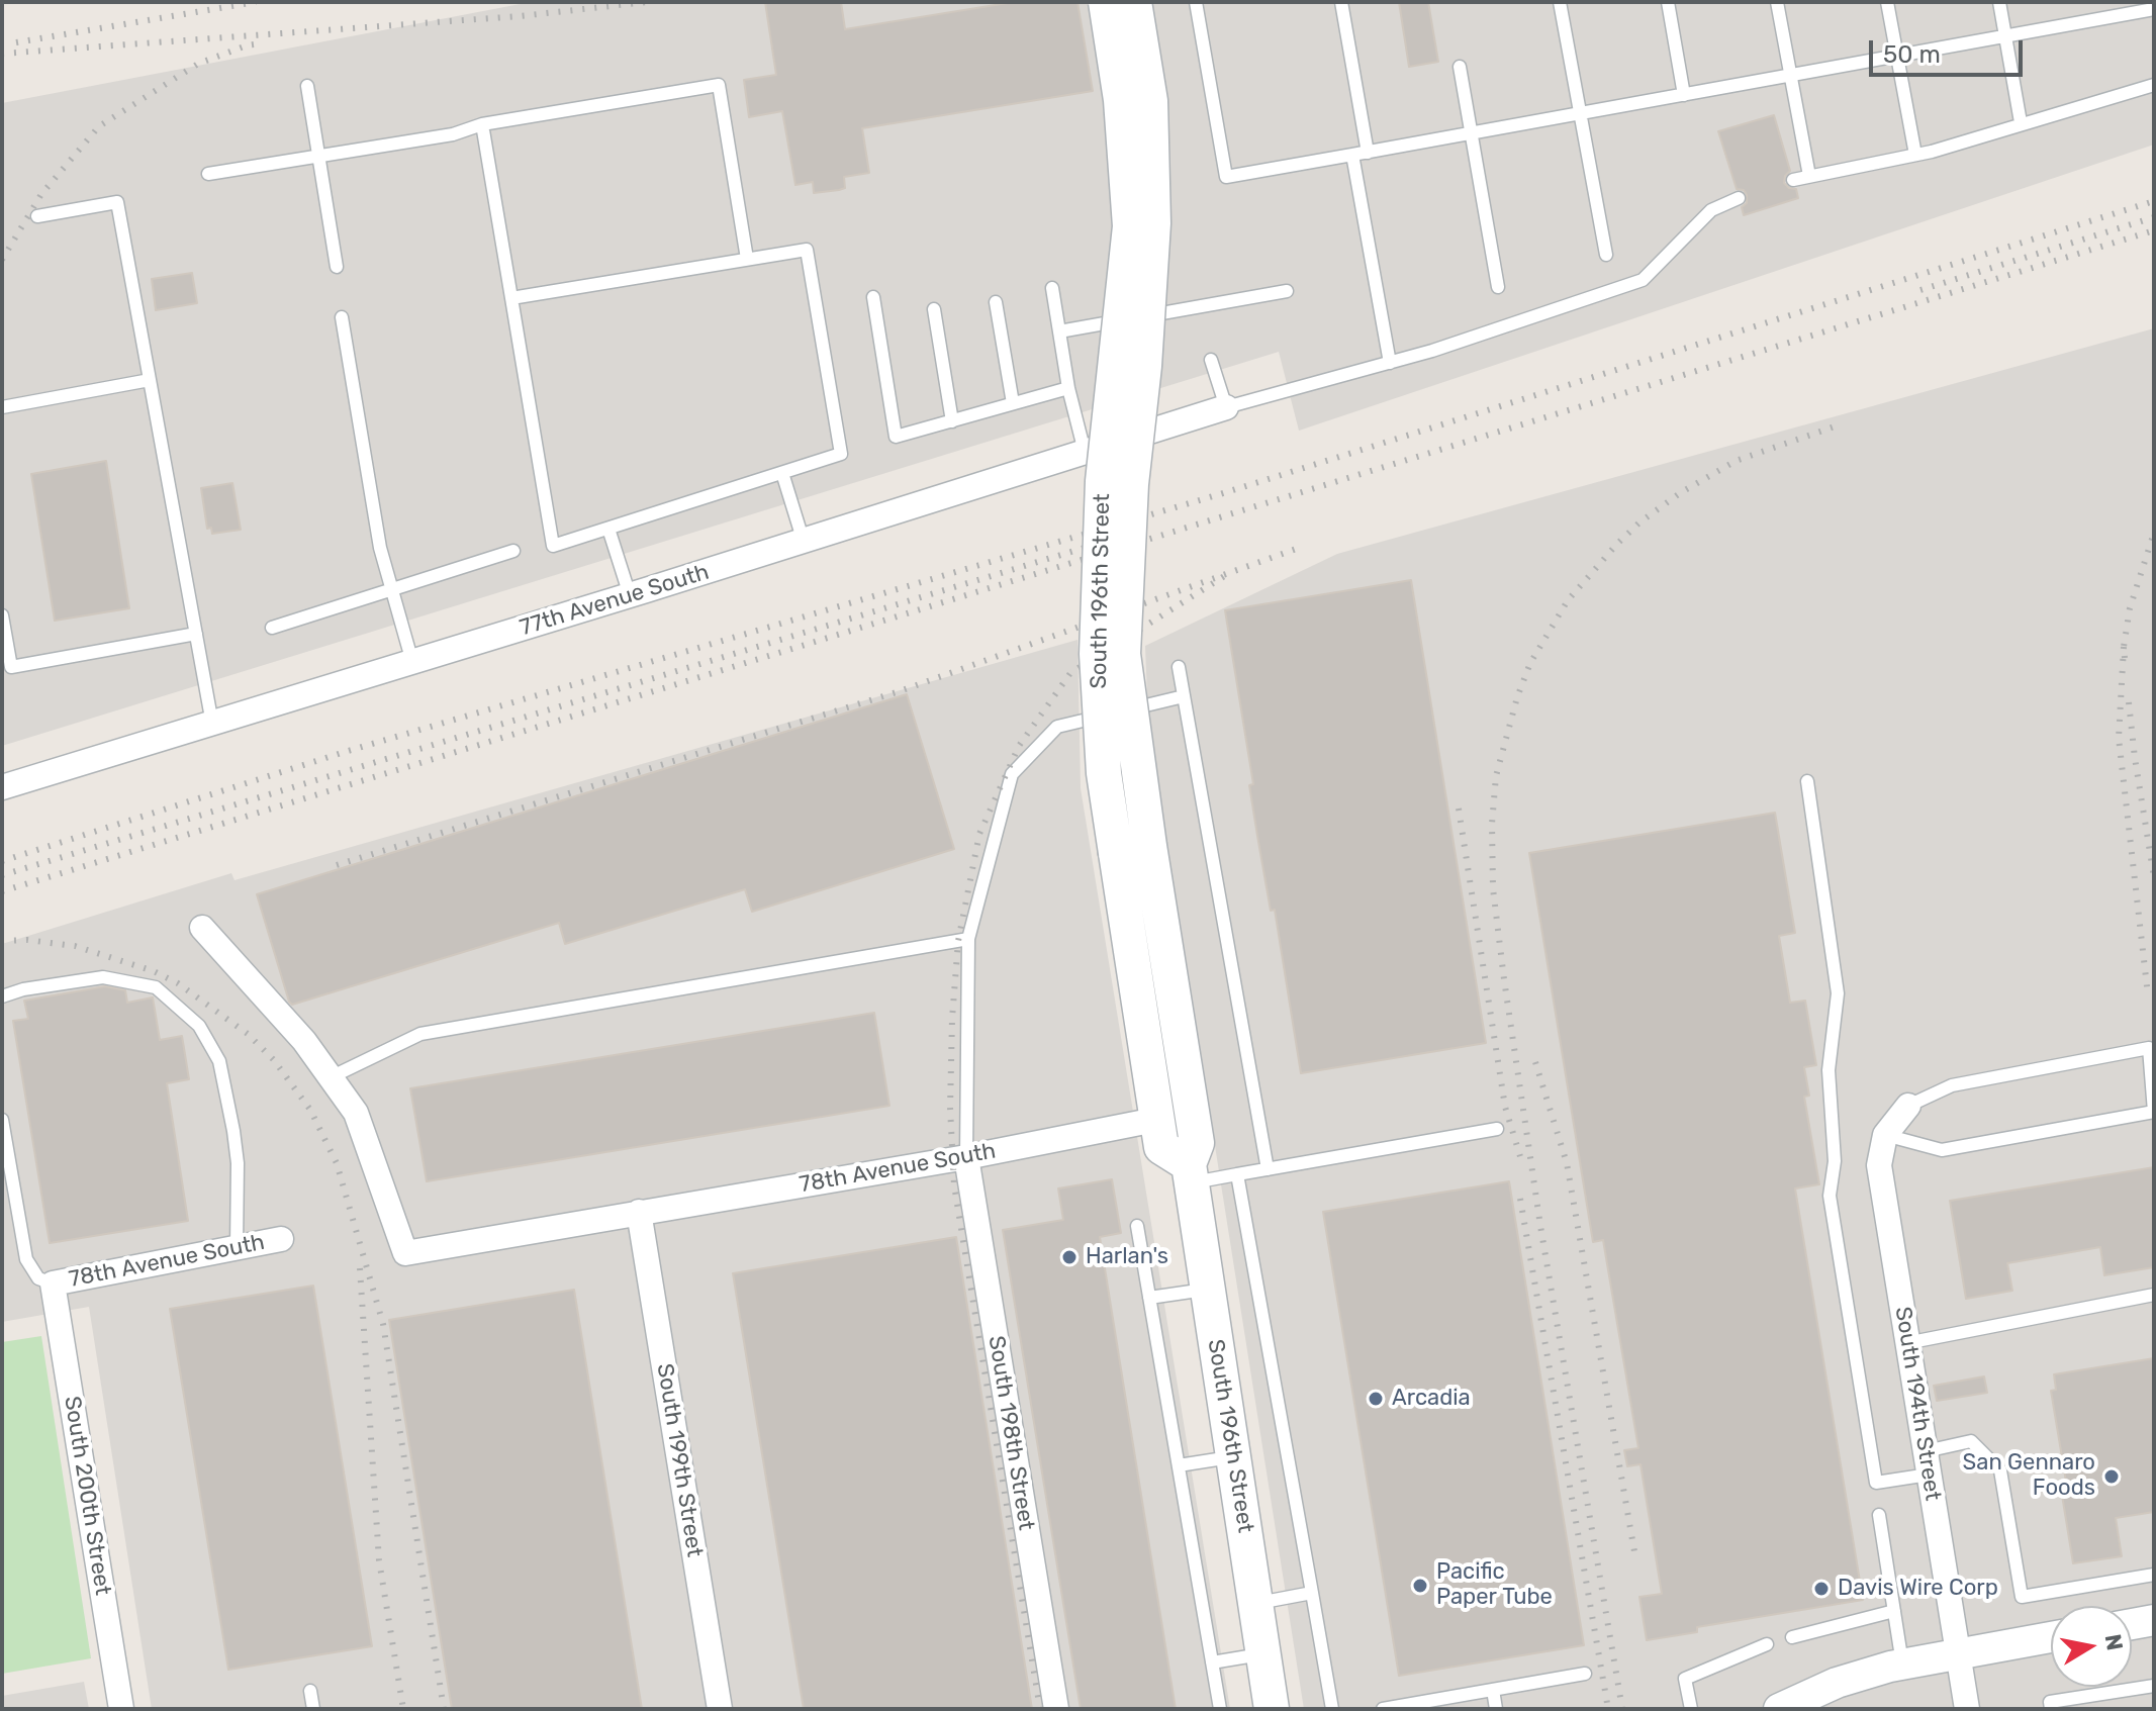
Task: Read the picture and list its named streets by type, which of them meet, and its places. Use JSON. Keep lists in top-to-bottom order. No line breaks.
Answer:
{"streets":{"main road":["South 196th Street"],"street":["77th Avenue South","78th Avenue South","South 194th Street","South 198th Street","South 199th Street","South 200th Street"]},"crossings":[["South 196th Street","78th Avenue South"],["78th Avenue South","South 198th Street"],["78th Avenue South","South 199th Street"],["78th Avenue South","South 200th Street"]],"places":["Harlan's","Arcadia","San Gennaro Foods","Pacific Paper Tube","Davis Wire Corp"],"scale_bar":"50 m","north":"right"}
